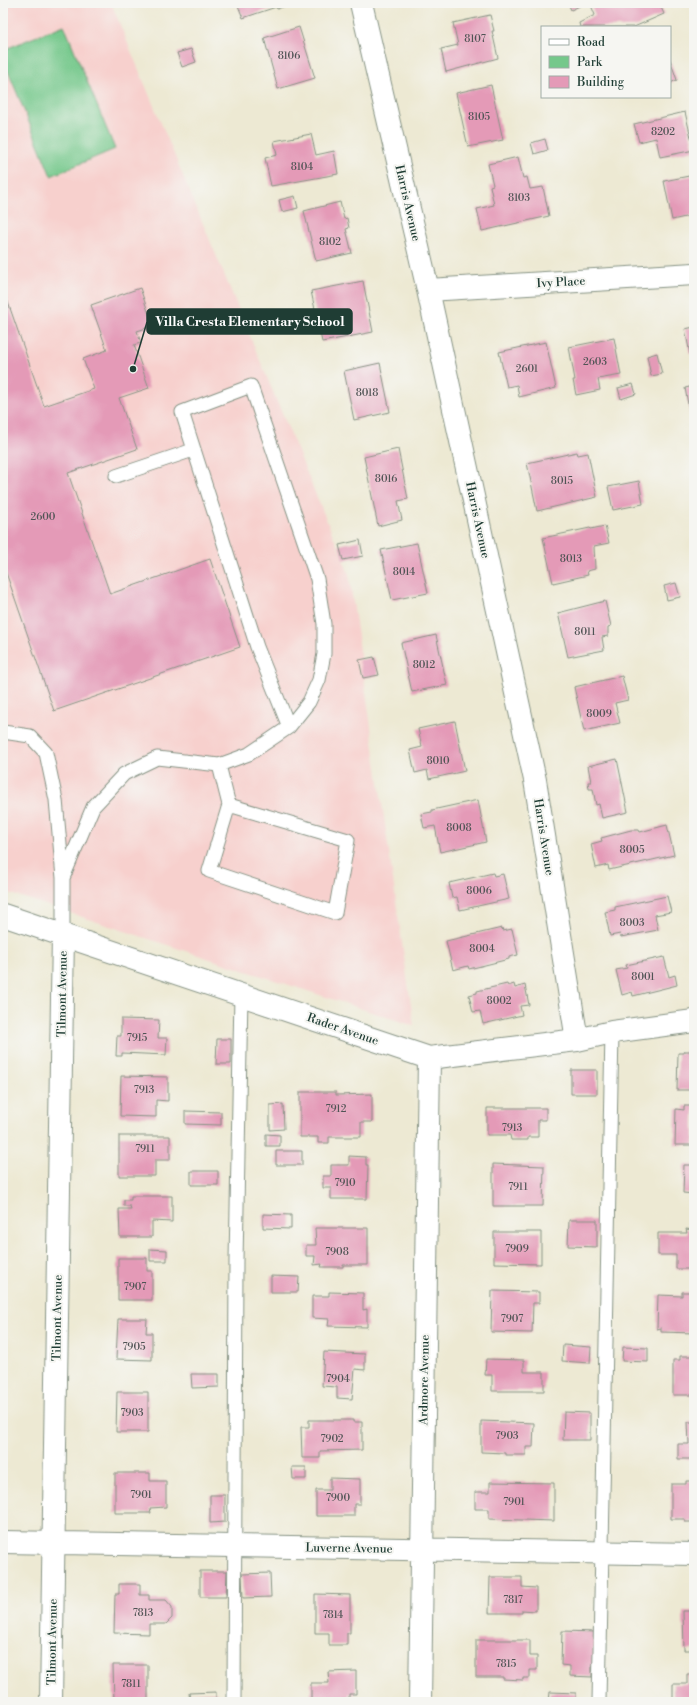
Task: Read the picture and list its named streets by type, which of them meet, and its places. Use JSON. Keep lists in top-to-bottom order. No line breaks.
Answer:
{"streets":{"street":["Harris Avenue","Ivy Place","Tilmont Avenue","Rader Avenue","Ardmore Avenue","Luverne Avenue"]},"crossings":[["Harris Avenue","Ivy Place"],["Harris Avenue","Rader Avenue"],["Tilmont Avenue","Rader Avenue"],["Tilmont Avenue","Luverne Avenue"],["Rader Avenue","Ardmore Avenue"],["Ardmore Avenue","Luverne Avenue"]],"places":["Villa Cresta Elementary School"],"house_numbers":["8107","8106","8105","8202","8104","8103","8102","2603","2601","8018","8016","8015","2600","8013","8014","8011","8012","8009","8010","8008","8005","8006","8003","8004","8001","8002","7915","7913","7912","7913","7911","7910","7911","7909","7908","7907","7907","7905","7904","7903","7903","7902","7901","7900","7901","7817","7813","7814","7815","7811"],"legend":["Road","Park","Building"]}
